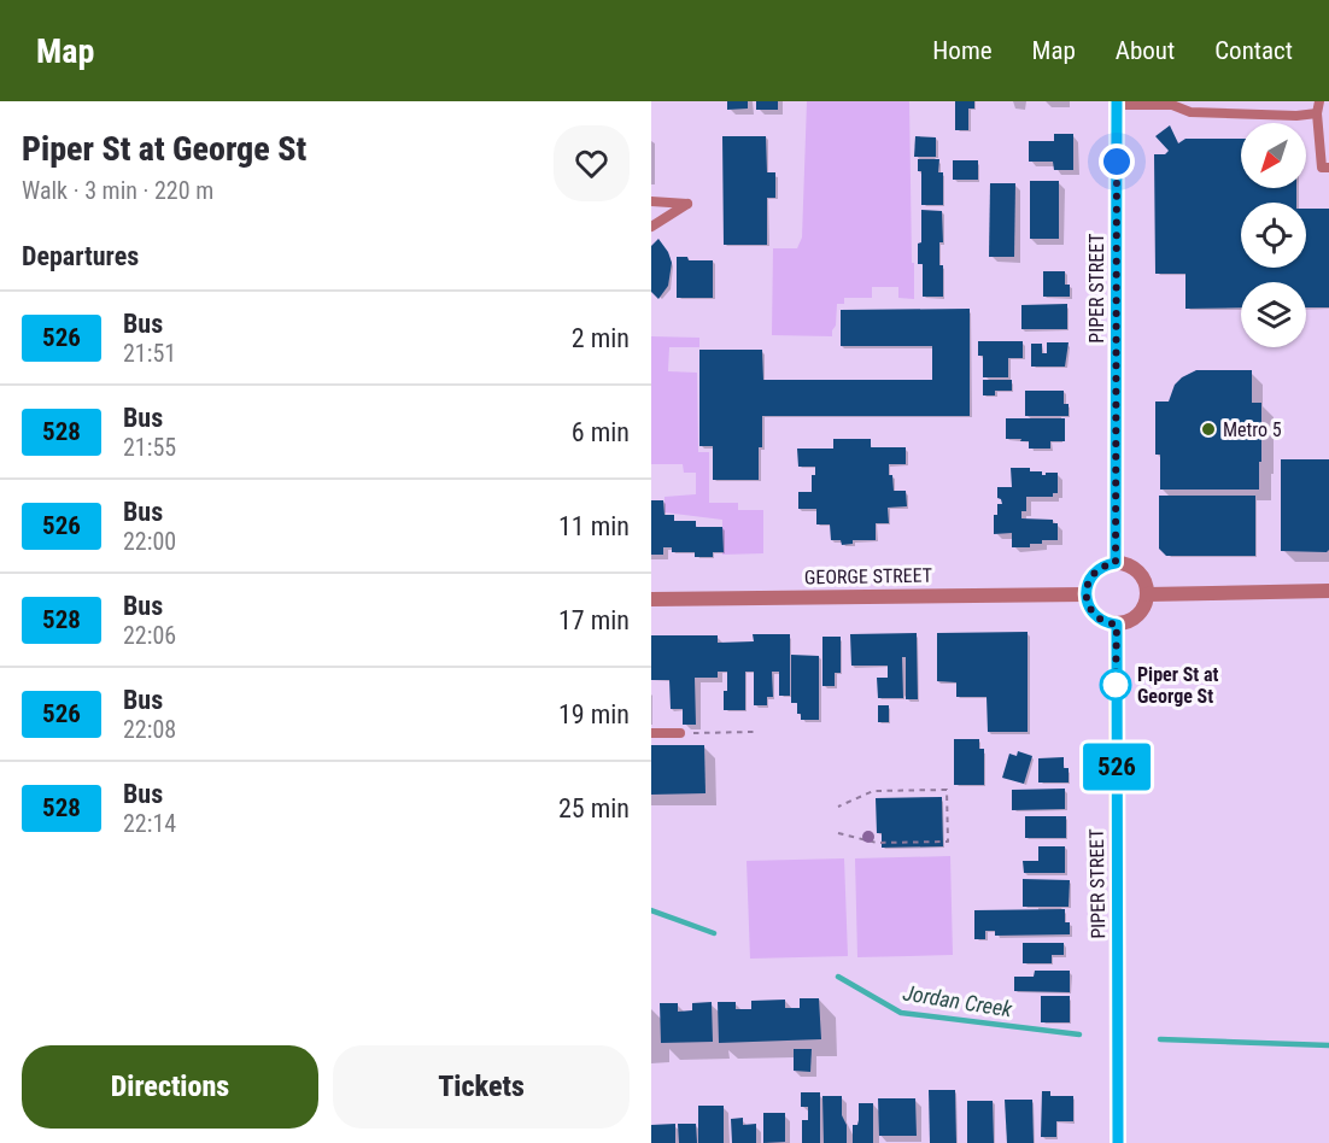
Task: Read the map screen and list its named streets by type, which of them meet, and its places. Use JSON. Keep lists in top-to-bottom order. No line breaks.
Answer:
{"streets":{"street":["PIPER STREET","GEORGE STREET"]},"crossings":[["PIPER STREET","GEORGE STREET"]],"water":["Jordan Creek"],"places":["Metro 5","Piper St at George St"],"lines":["bus line 526"],"north":"bottom left","page":{"header":"Map","nav":["Home","Map","About","Contact"],"heading":[["Piper St at George St","Walk · 3 min · 220 m"],"Departures"],"on_map":"526","list":[{"mark":"526","name":"Bus","note":"21:51","value":"2 min"},{"mark":"528","name":"Bus","note":"21:55","value":"6 min"},{"mark":"526","name":"Bus","note":"22:00","value":"11 min"},{"mark":"528","name":"Bus","note":"22:06","value":"17 min"},{"mark":"526","name":"Bus","note":"22:08","value":"19 min"},{"mark":"528","name":"Bus","note":"22:14","value":"25 min"}],"buttons":["Directions","Tickets"]}}
